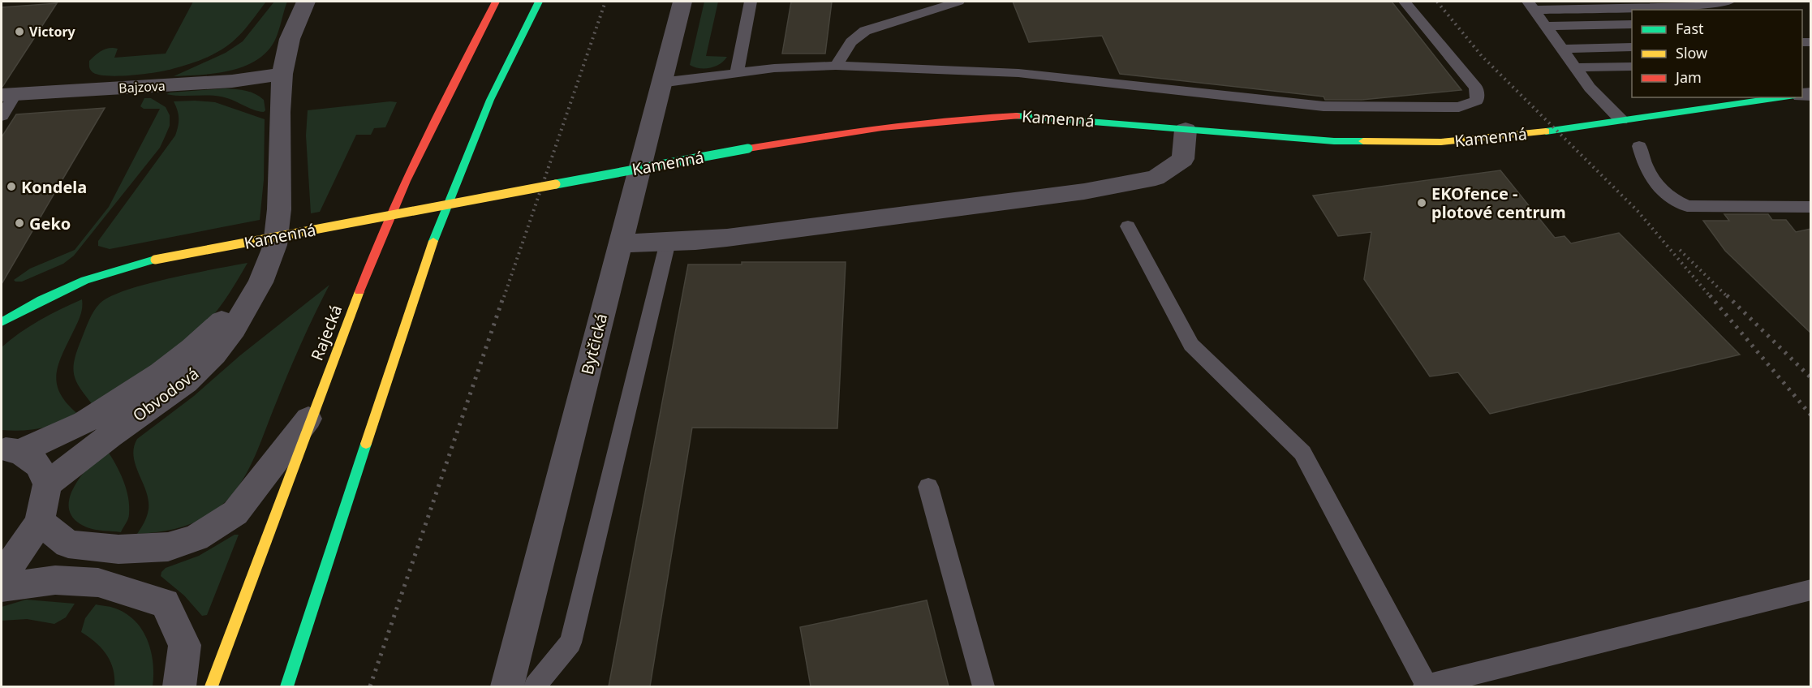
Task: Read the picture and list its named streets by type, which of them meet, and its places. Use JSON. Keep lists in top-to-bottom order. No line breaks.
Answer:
{"streets":{"street":["Bajzova","Kamenná","Rajecká","Bytčická","Obvodová"]},"crossings":[["Bajzova","Obvodová"]],"places":["Victory","Kondela","EKOfence - plotové centrum","Geko"],"legend":["Fast","Slow","Jam"]}
